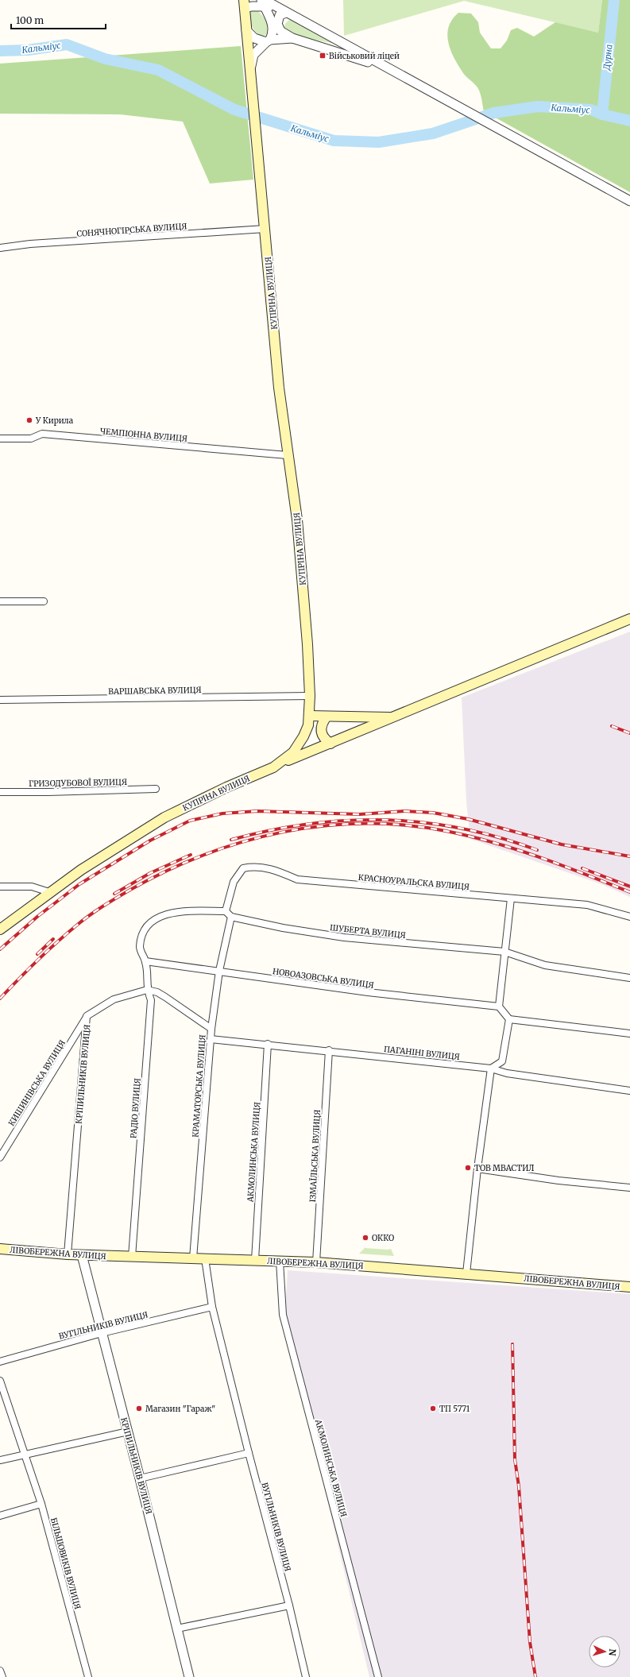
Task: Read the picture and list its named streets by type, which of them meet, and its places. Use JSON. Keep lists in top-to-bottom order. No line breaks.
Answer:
{"streets":{"main road":["КУПРІНА ВУЛИЦЯ","ЛІВОБЕРЕЖНА ВУЛИЦЯ"],"street":["СОНЯЧНОГІРСЬКА ВУЛИЦЯ","ЧЕМПІОННА ВУЛИЦЯ","ВАРШАВСЬКА ВУЛИЦЯ","ГРИЗОДУБОВОЇ ВУЛИЦЯ","КРАСНОУРАЛЬСКА ВУЛИЦЯ","ШУБЕРТА ВУЛИЦЯ","НОВОАЗОВСЬКА ВУЛИЦЯ","ПАГАНІНІ ВУЛИЦЯ","КРІПИЛЬНИКІВ ВУЛИЦЯ","КИШИНІВСЬКА ВУЛИЦЯ","КРАМАТОРСЬКА ВУЛИЦЯ","РАДІО ВУЛИЦЯ","АКМОЛИНСЬКА ВУЛИЦЯ","ІЗМАЇЛЬСЬКА ВУЛИЦЯ","ВУГІЛЬНИКІВ ВУЛИЦЯ","БІЛЬШОВИКІВ ВУЛИЦЯ"]},"crossings":[["СОНЯЧНОГІРСЬКА ВУЛИЦЯ","КУПРІНА ВУЛИЦЯ"],["КУПРІНА ВУЛИЦЯ","ЧЕМПІОННА ВУЛИЦЯ"],["КУПРІНА ВУЛИЦЯ","ВАРШАВСЬКА ВУЛИЦЯ"],["ШУБЕРТА ВУЛИЦЯ","КРАМАТОРСЬКА ВУЛИЦЯ"],["НОВОАЗОВСЬКА ВУЛИЦЯ","КРАМАТОРСЬКА ВУЛИЦЯ"],["НОВОАЗОВСЬКА ВУЛИЦЯ","РАДІО ВУЛИЦЯ"],["ПАГАНІНІ ВУЛИЦЯ","КРАМАТОРСЬКА ВУЛИЦЯ"],["ПАГАНІНІ ВУЛИЦЯ","АКМОЛИНСЬКА ВУЛИЦЯ"],["ПАГАНІНІ ВУЛИЦЯ","ІЗМАЇЛЬСЬКА ВУЛИЦЯ"],["КРІПИЛЬНИКІВ ВУЛИЦЯ","КИШИНІВСЬКА ВУЛИЦЯ"],["КРІПИЛЬНИКІВ ВУЛИЦЯ","РАДІО ВУЛИЦЯ"],["КРІПИЛЬНИКІВ ВУЛИЦЯ","ЛІВОБЕРЕЖНА ВУЛИЦЯ"],["КРІПИЛЬНИКІВ ВУЛИЦЯ","ВУГІЛЬНИКІВ ВУЛИЦЯ"],["КРАМАТОРСЬКА ВУЛИЦЯ","ЛІВОБЕРЕЖНА ВУЛИЦЯ"],["РАДІО ВУЛИЦЯ","ЛІВОБЕРЕЖНА ВУЛИЦЯ"],["АКМОЛИНСЬКА ВУЛИЦЯ","ЛІВОБЕРЕЖНА ВУЛИЦЯ"],["ІЗМАЇЛЬСЬКА ВУЛИЦЯ","ЛІВОБЕРЕЖНА ВУЛИЦЯ"],["ЛІВОБЕРЕЖНА ВУЛИЦЯ","ВУГІЛЬНИКІВ ВУЛИЦЯ"]],"water":["Кальміус","Дурна"],"places":{"transit":["Військовий ліцей"],"other":["У Кирила","ТОВ МВАСТИЛ","ОККО","Магазин \"Гараж\"","ТП 5771"]},"scale_bar":"100 m","north":"right"}
